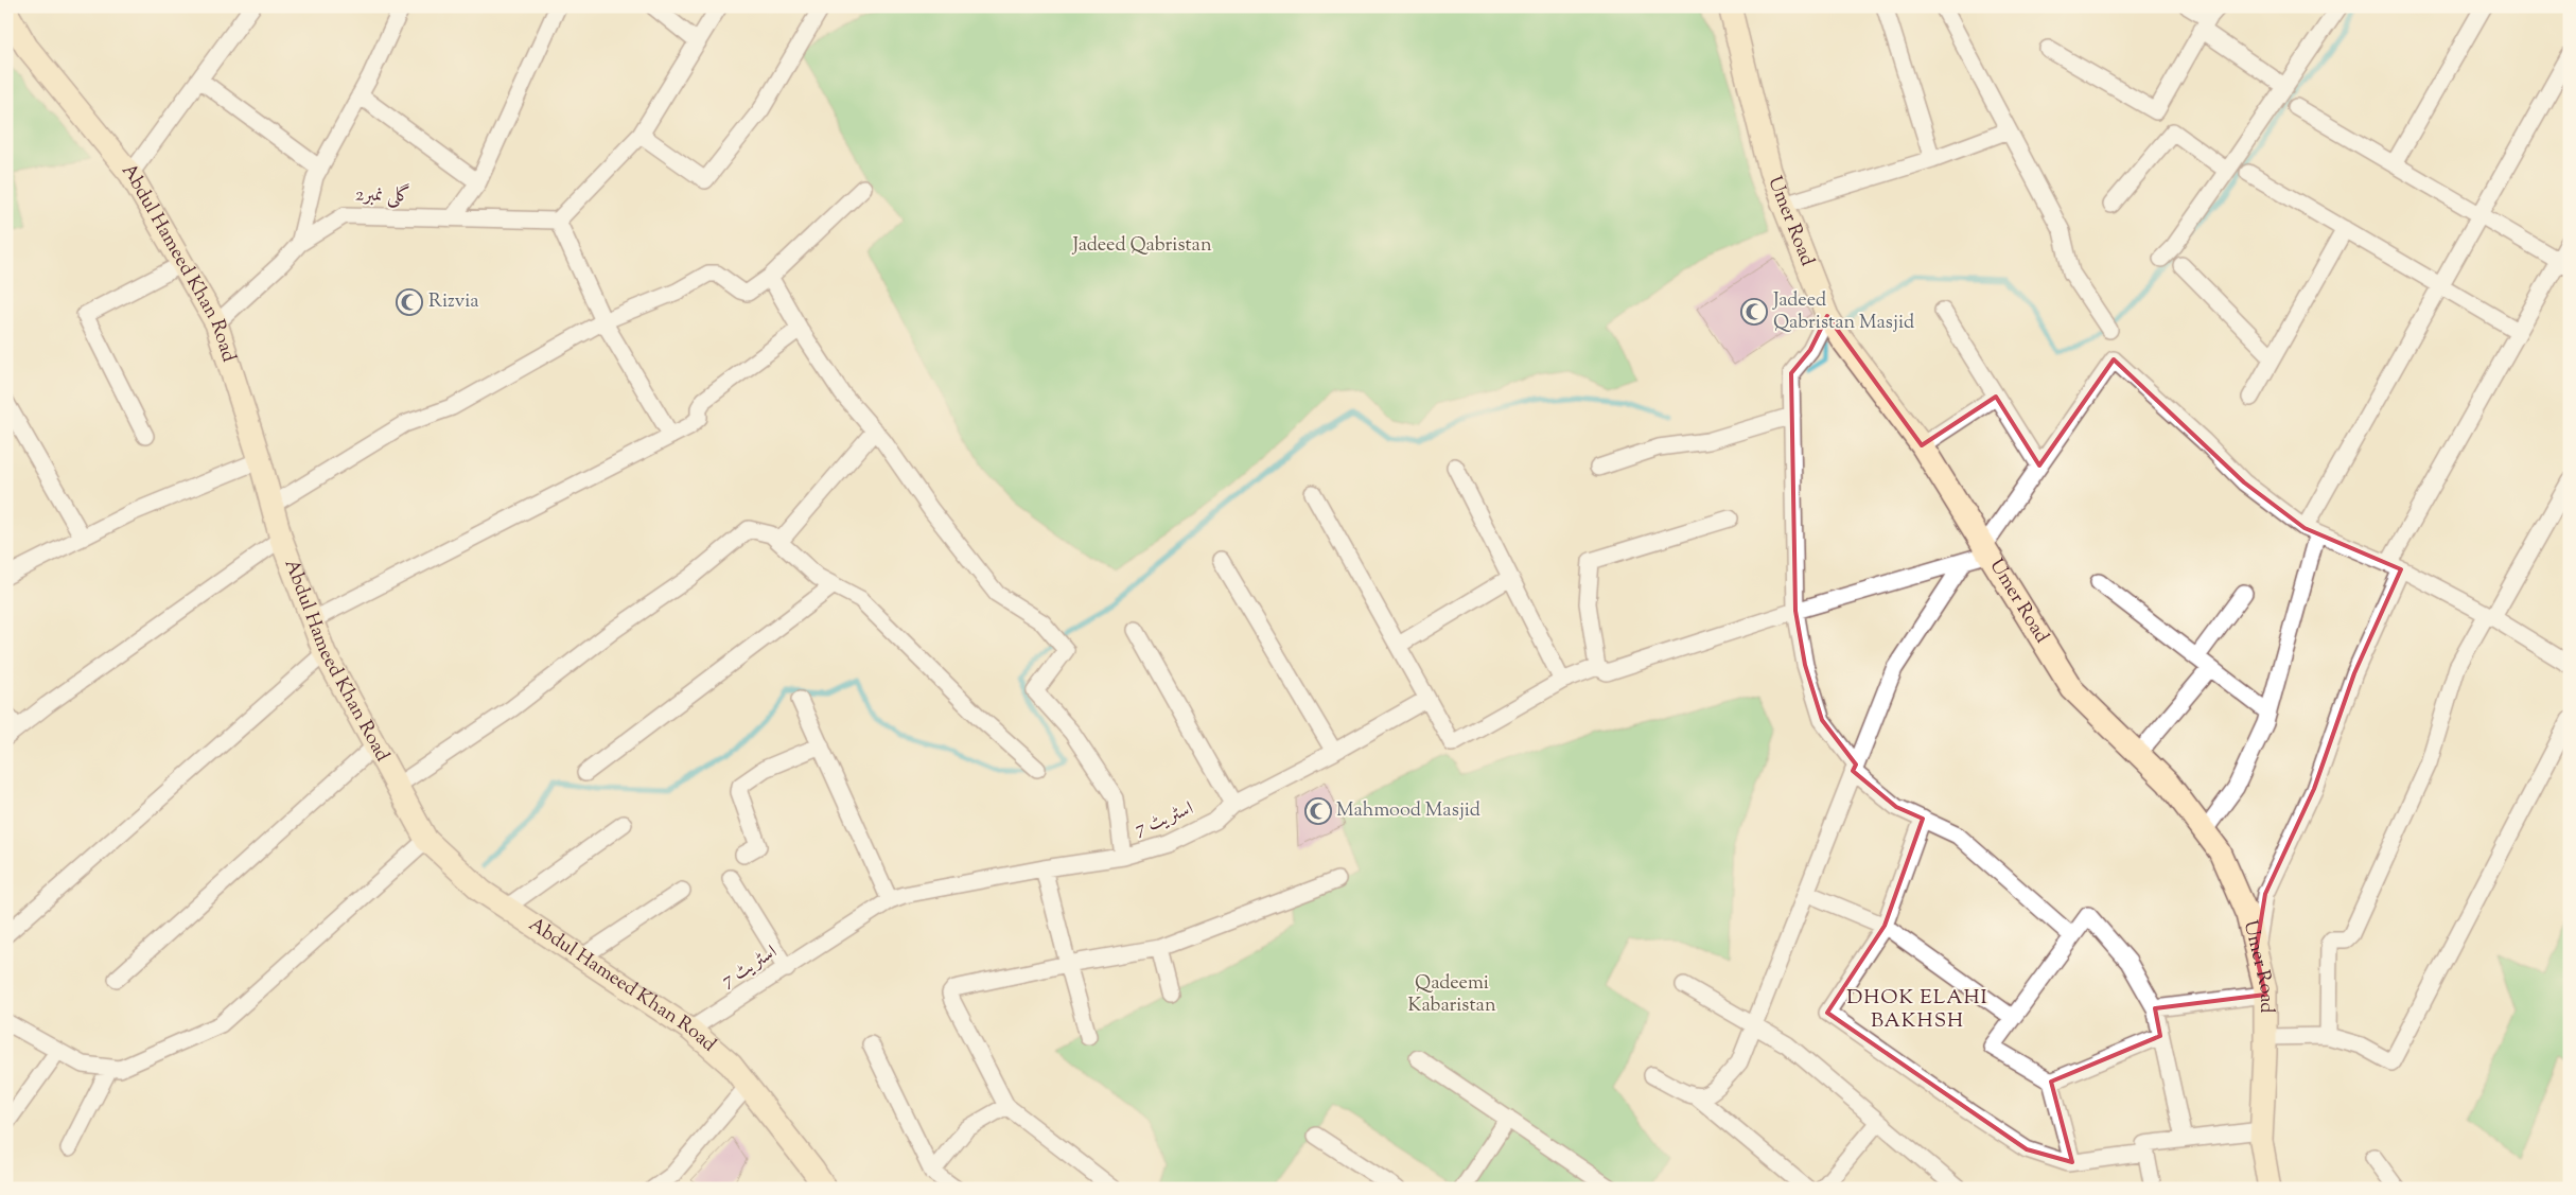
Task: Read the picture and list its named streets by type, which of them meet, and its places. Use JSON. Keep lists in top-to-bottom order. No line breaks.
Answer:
{"streets":{"main road":["Umer Road","Abdul Hameed Khan Road"],"street":["گلی نمبر2","اسٹریٹ 7"]},"crossings":[["گلی نمبر2","Abdul Hameed Khan Road"],["Abdul Hameed Khan Road","اسٹریٹ 7"]],"districts":["DHOK ELAHI BAKHSH"],"parks":["Jadeed Qabristan","Qadeemi Kabaristan"],"places":{"mosque":["Rizvia","Jadeed Qabristan Masjid","Mahmood Masjid"]}}
